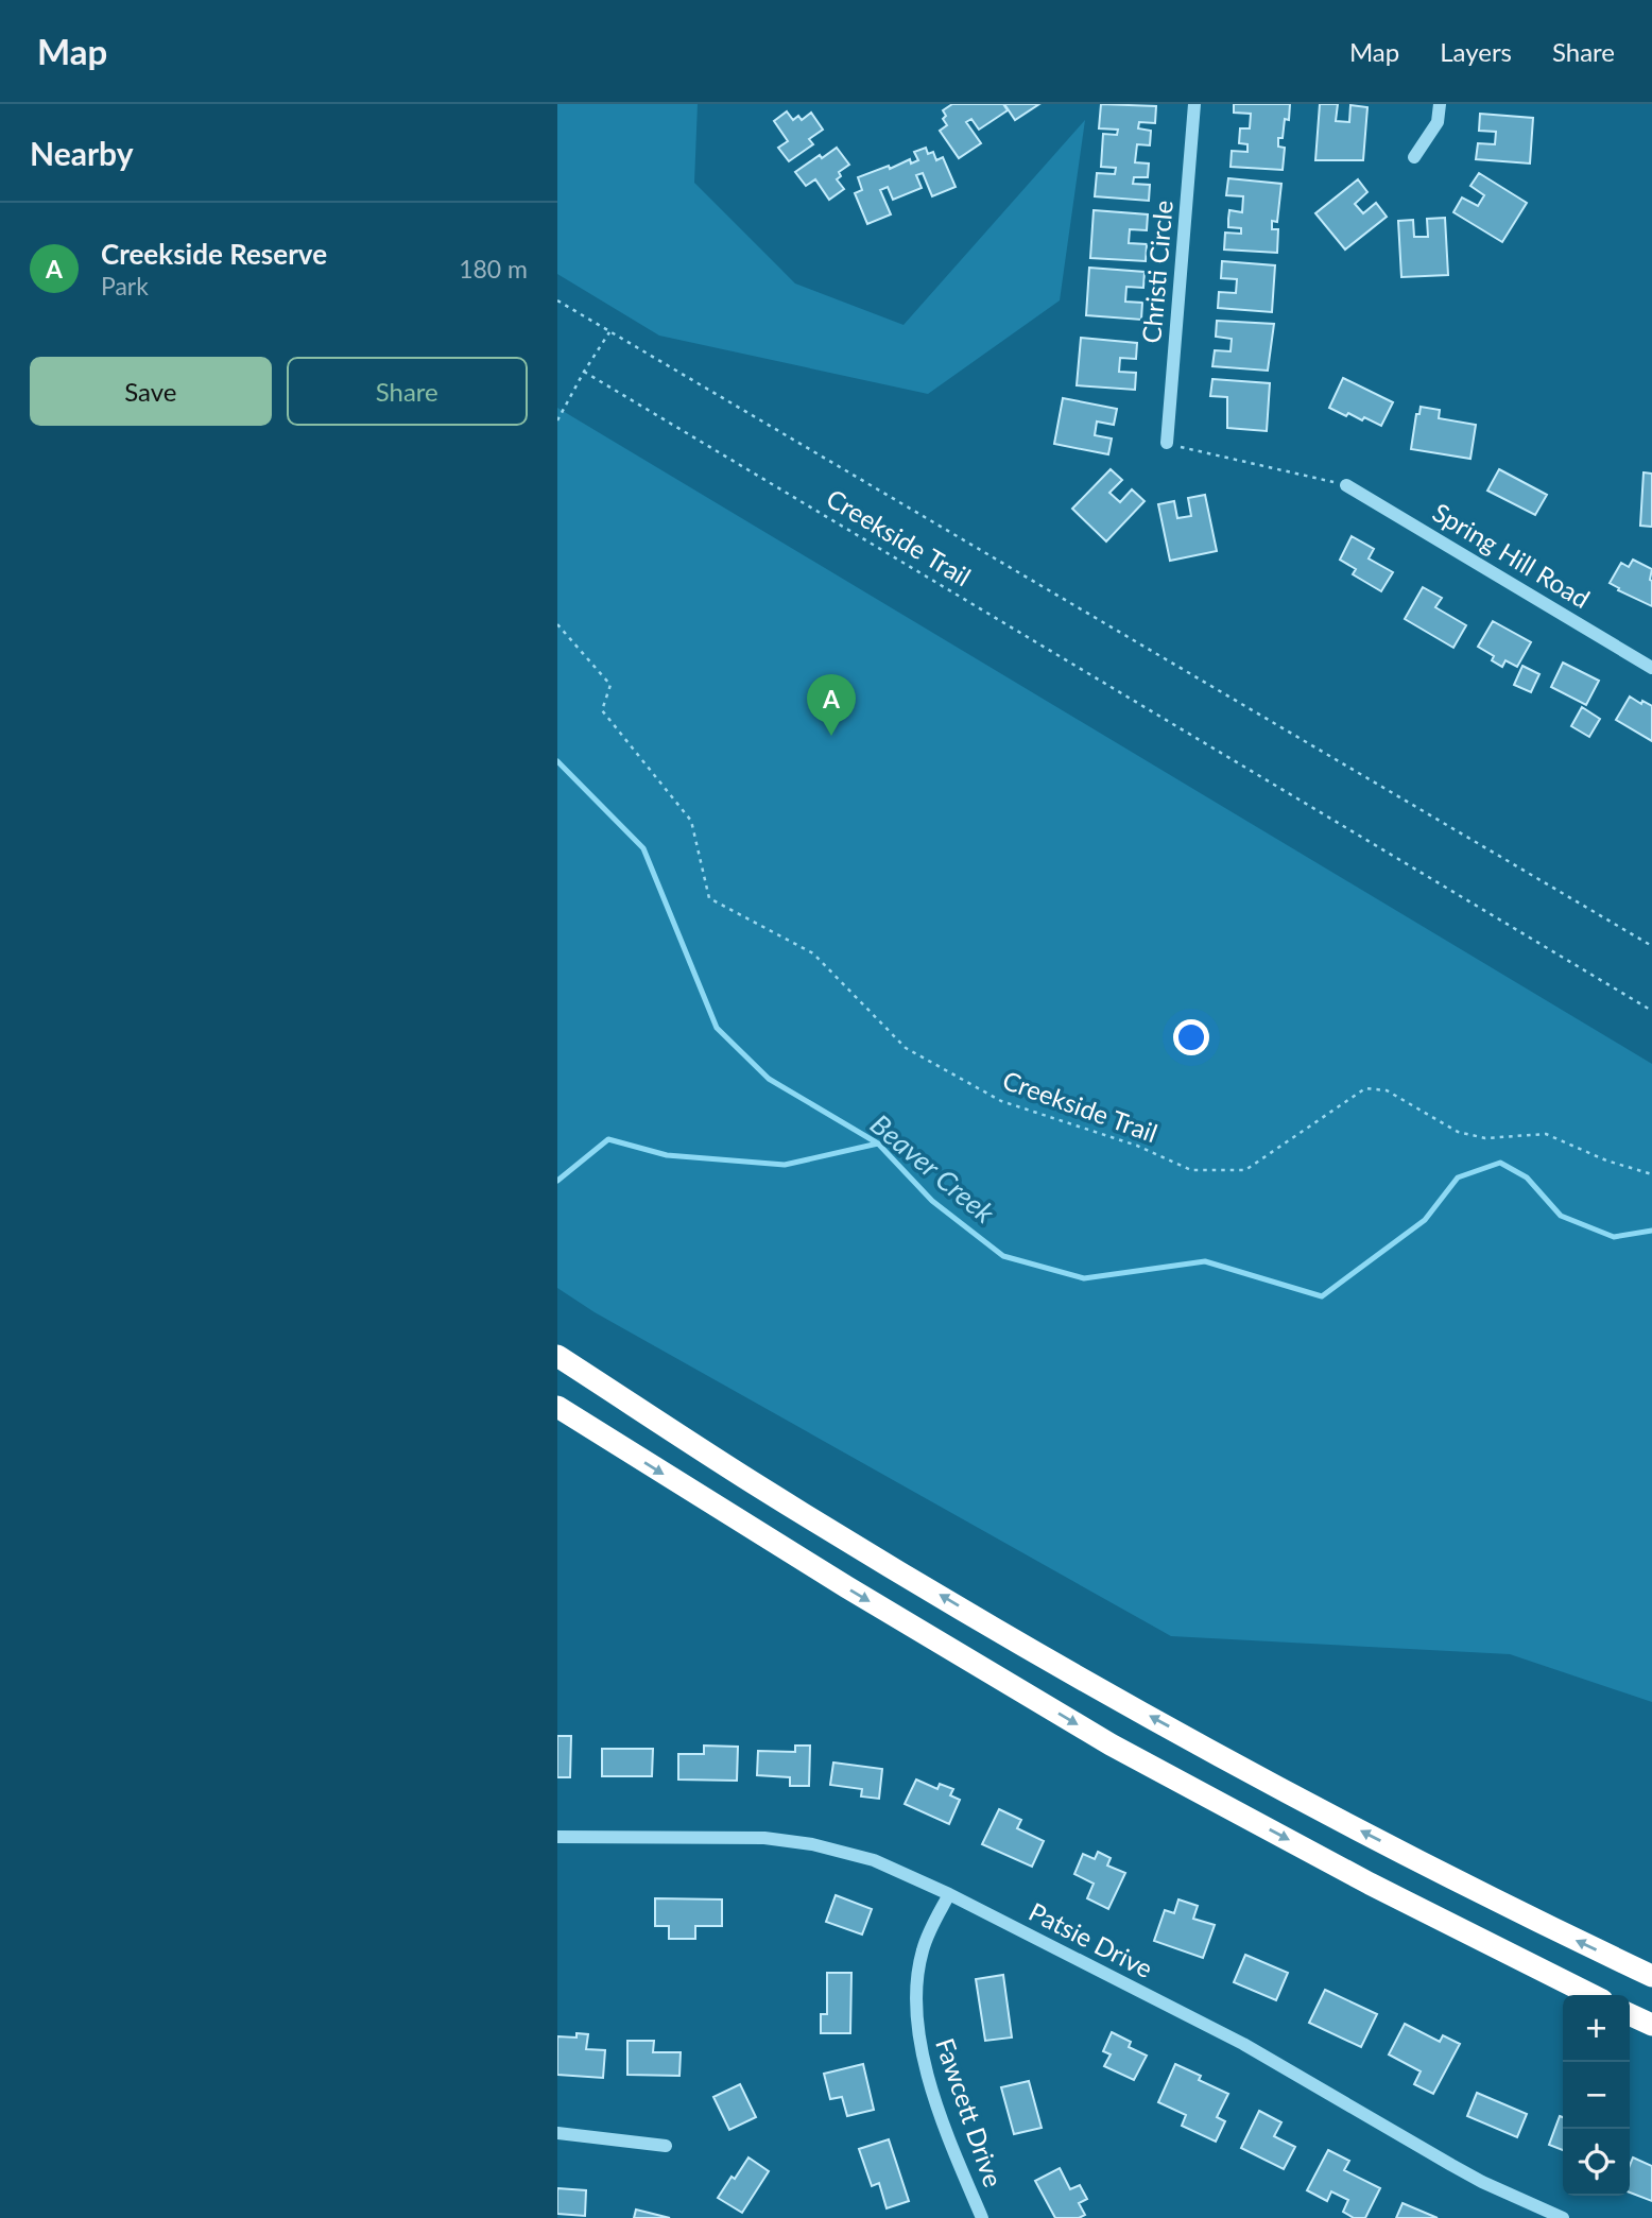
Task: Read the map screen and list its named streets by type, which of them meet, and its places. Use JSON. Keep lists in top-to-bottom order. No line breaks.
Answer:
{"streets":{"street":["Christi Circle","Spring Hill Road","Patsie Drive","Fawcett Drive"],"path":["Creekside Trail"]},"crossings":[["Patsie Drive","Fawcett Drive"]],"water":["Beaver Creek"],"page":{"header":"Map","nav":["Map","Layers","Share"],"heading":"Nearby","list":[{"mark":"A","name":"Creekside Reserve","note":"Park","value":"180 m"}],"buttons":["Save","Share"],"pins":"A","map_buttons":["+","−"]}}
